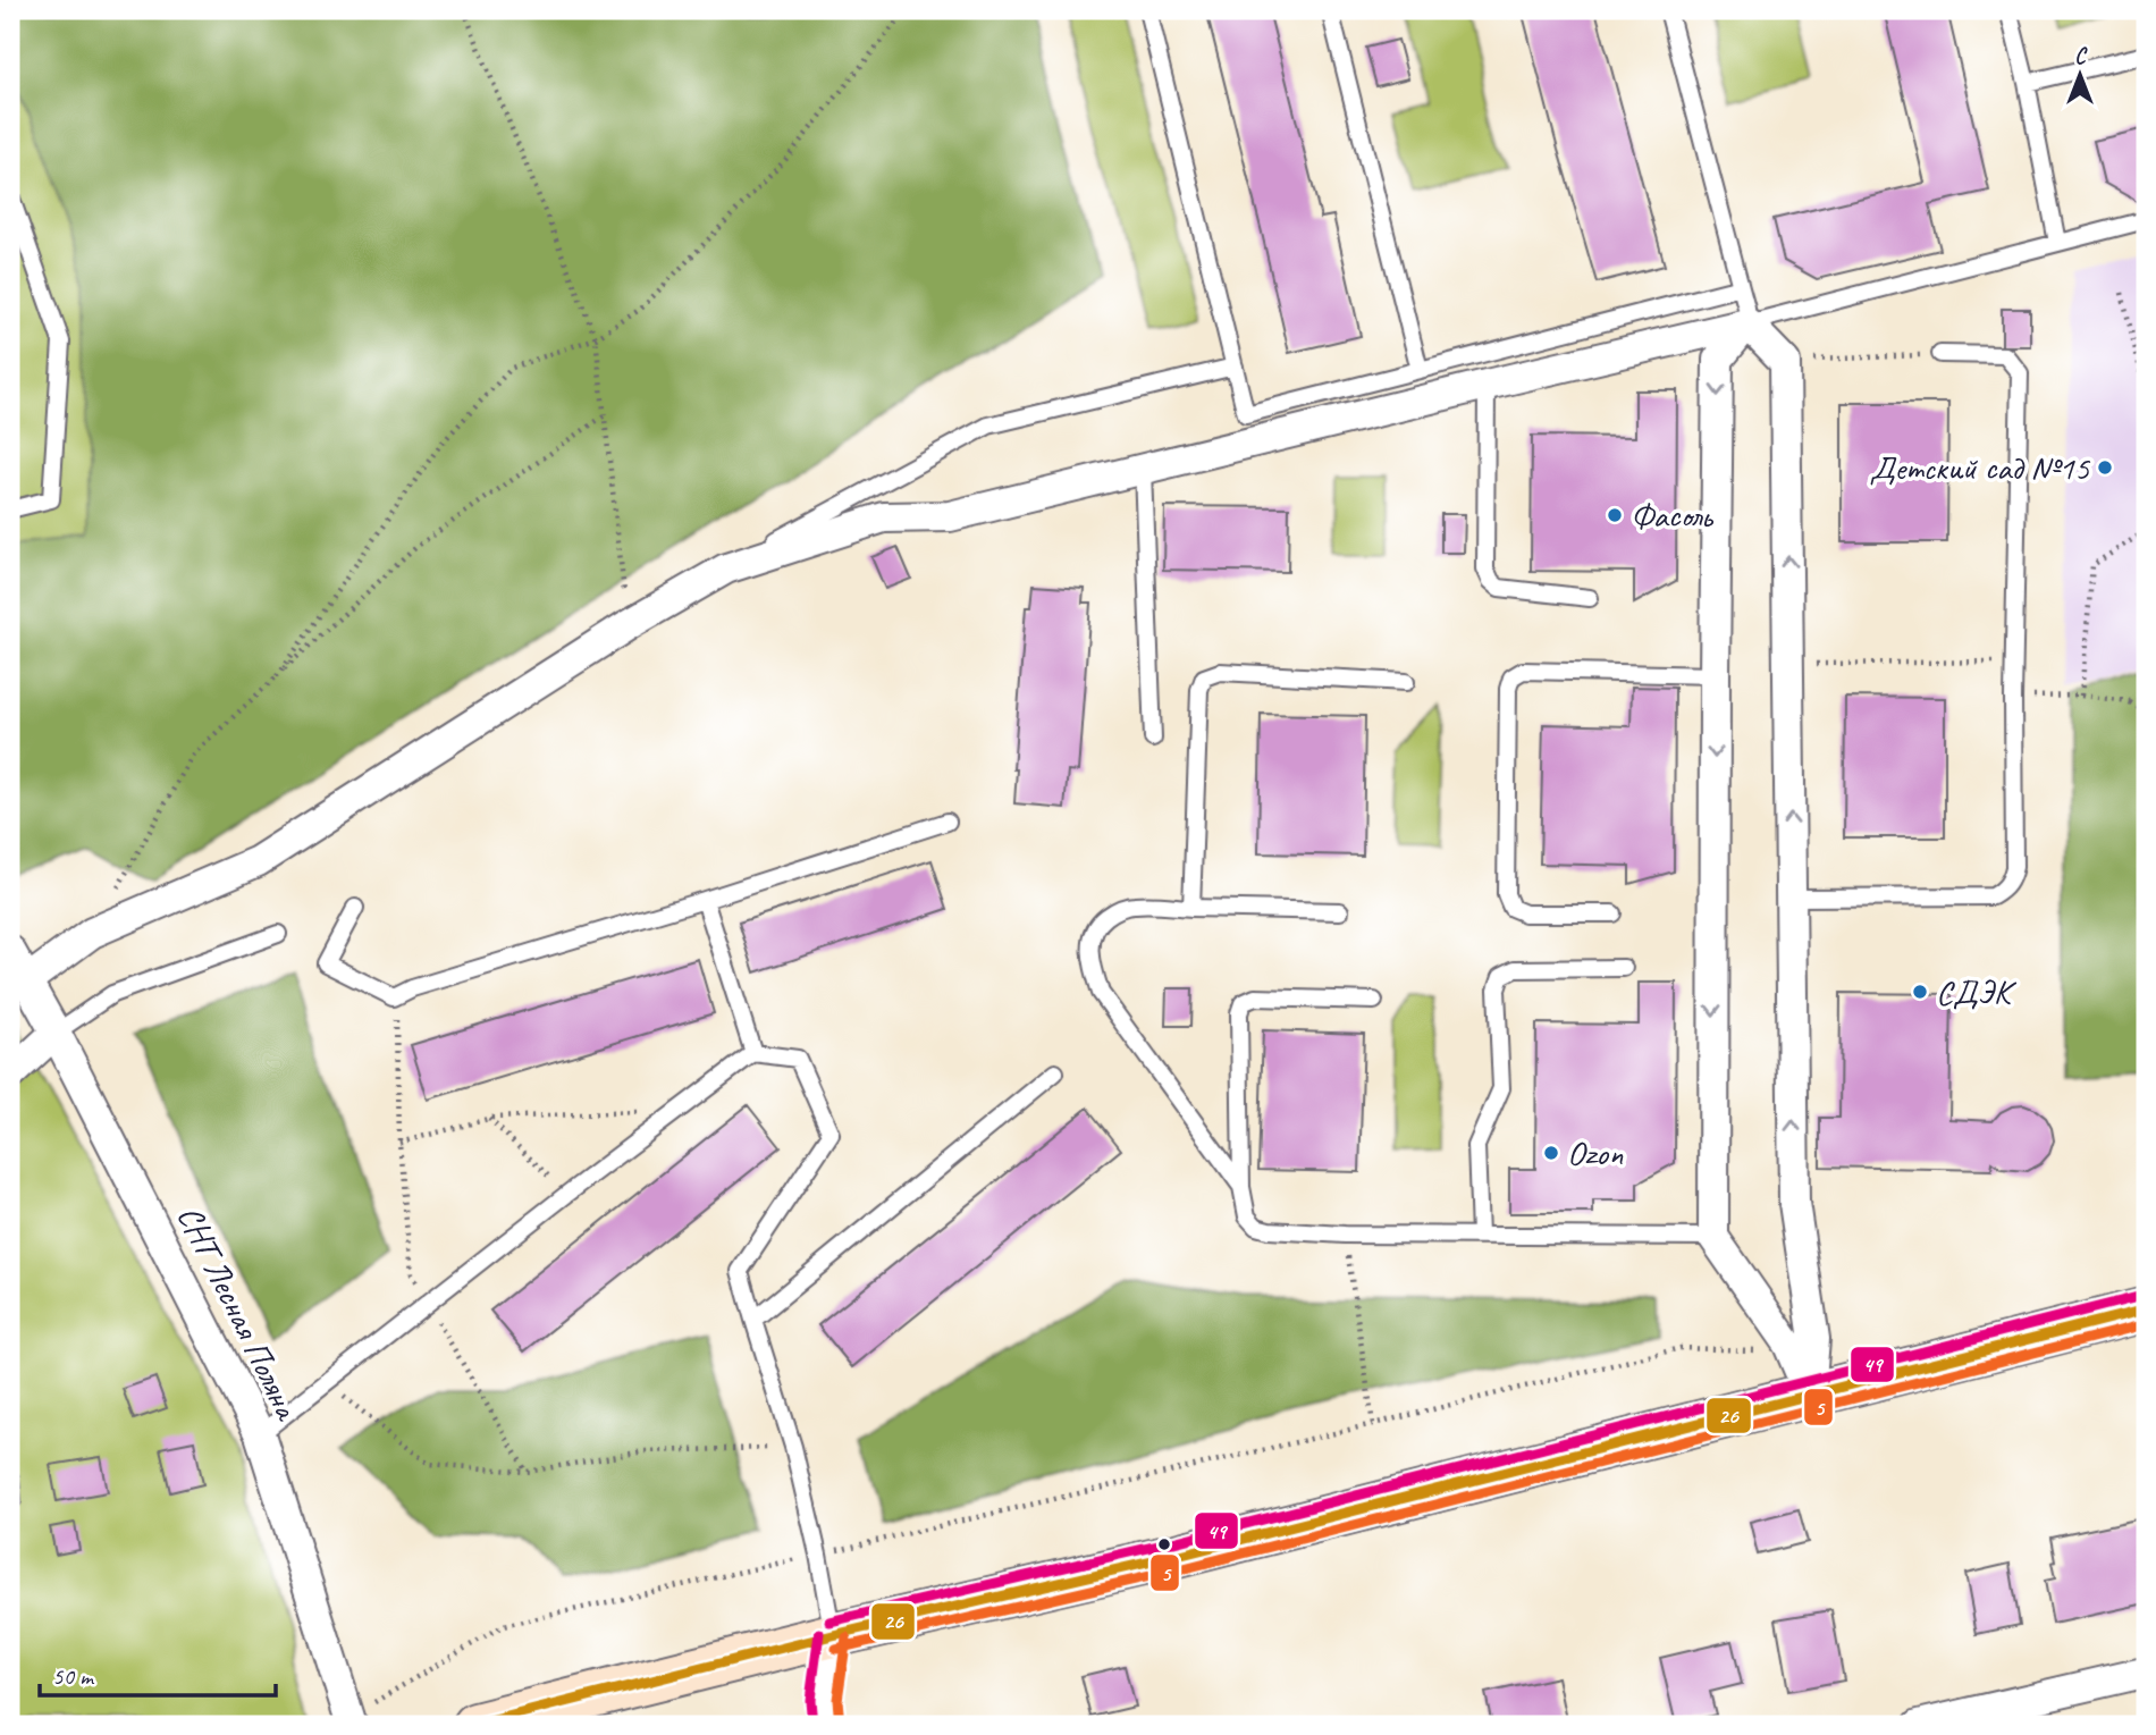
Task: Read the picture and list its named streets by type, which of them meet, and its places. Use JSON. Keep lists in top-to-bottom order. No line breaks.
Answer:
{"streets":{"street":["СНТ Лесная Поляна"]},"places":["Детский сад №15","Фасоль","СДЭК","Ozon"],"lines":["transit line 49","transit line 26","transit line 5"],"scale_bar":"50 m","north":"top"}
